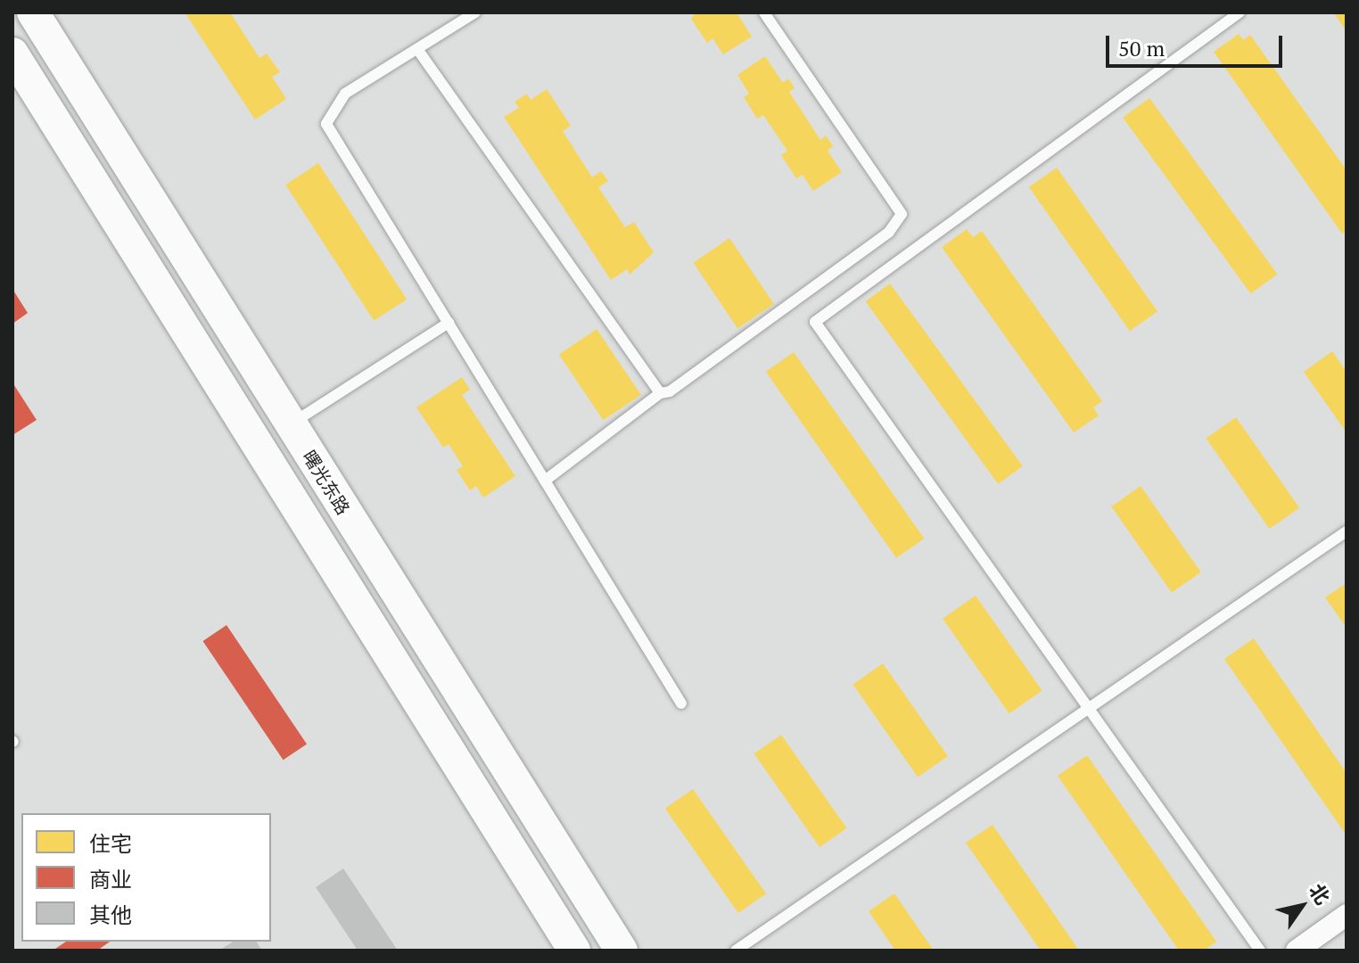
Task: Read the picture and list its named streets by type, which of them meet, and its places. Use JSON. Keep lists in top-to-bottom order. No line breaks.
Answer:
{"streets":{"main road":["曙光东路"]},"legend":["住宅","商业","其他"],"scale_bar":"50 m","north":"top right"}
